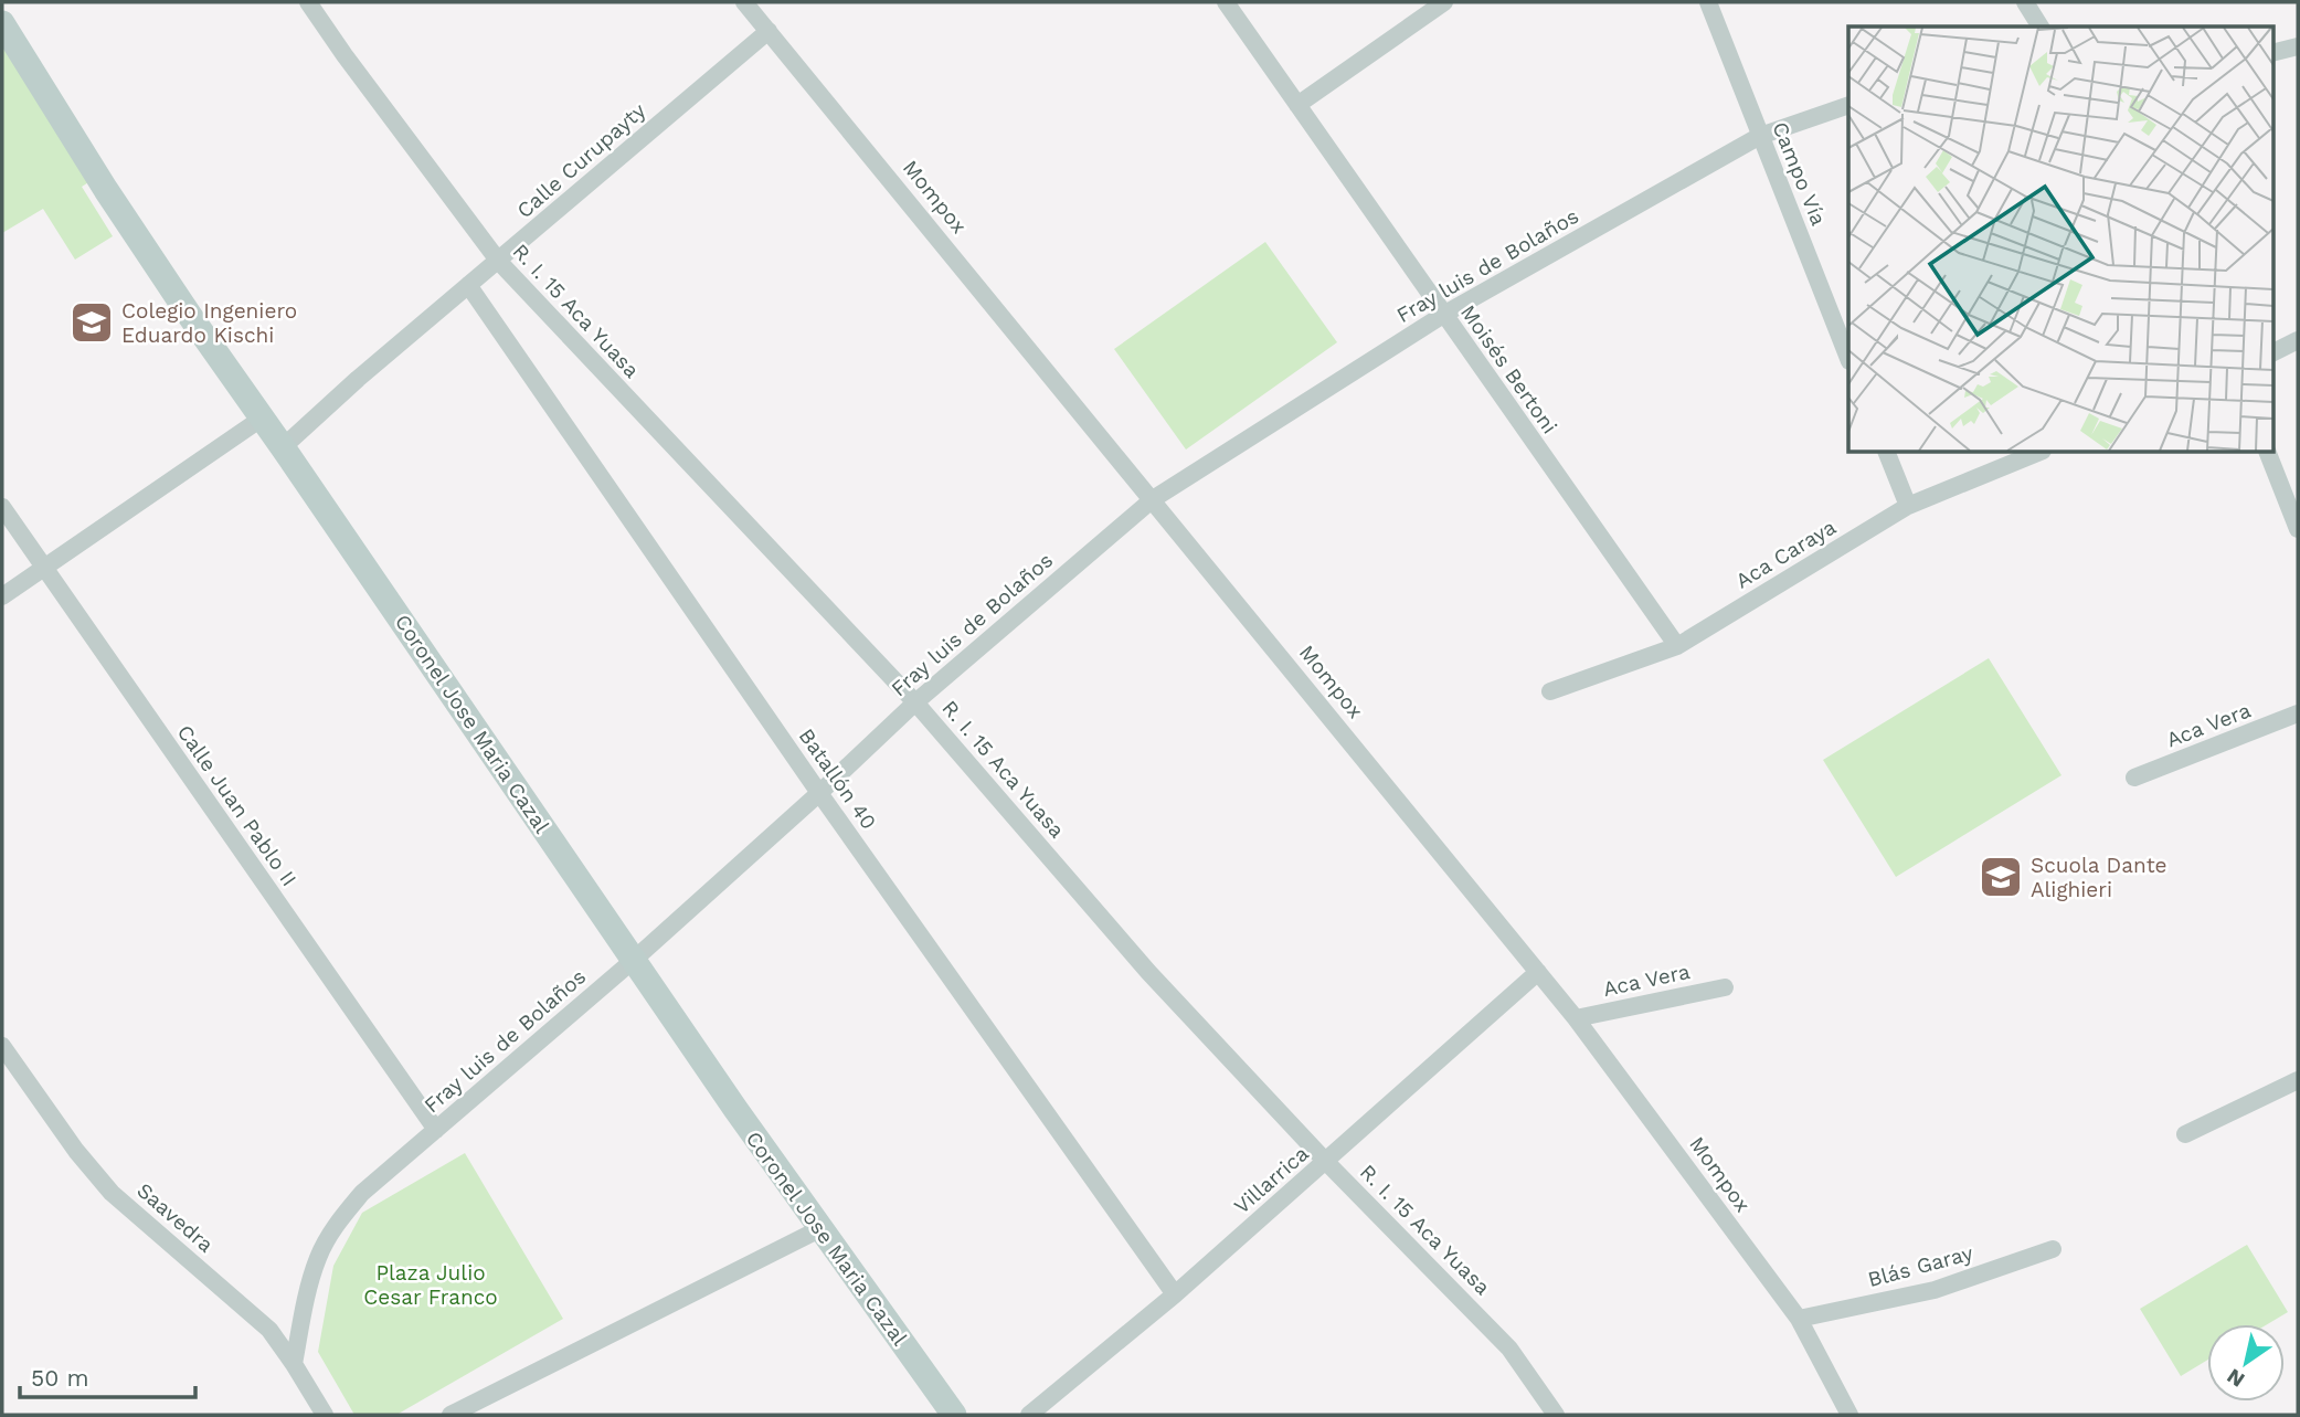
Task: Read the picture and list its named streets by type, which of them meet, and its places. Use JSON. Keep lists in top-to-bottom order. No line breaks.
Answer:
{"streets":{"street":["Calle Curupayty","Campo Vía","Mompox","Fray luis de Bolaños","R. I. 15 Aca Yuasa","Moisés Bertoni","Aca Caraya","Coronel Jose Maria Cazal","Aca Vera","Batallón 40","Calle Juan Pablo II","Villarrica","Saavedra","Blás Garay"]},"crossings":[["Calle Curupayty","Mompox"],["Calle Curupayty","R. I. 15 Aca Yuasa"],["Calle Curupayty","Coronel Jose Maria Cazal"],["Calle Curupayty","Batallón 40"],["Campo Vía","Fray luis de Bolaños"],["Mompox","Fray luis de Bolaños"],["Mompox","Aca Vera"],["Mompox","Villarrica"],["Mompox","Blás Garay"],["Fray luis de Bolaños","R. I. 15 Aca Yuasa"],["Fray luis de Bolaños","Moisés Bertoni"],["Fray luis de Bolaños","Coronel Jose Maria Cazal"],["Fray luis de Bolaños","Batallón 40"],["Fray luis de Bolaños","Calle Juan Pablo II"],["Fray luis de Bolaños","Saavedra"],["R. I. 15 Aca Yuasa","Villarrica"],["Moisés Bertoni","Aca Caraya"],["Batallón 40","Villarrica"]],"parks":["Plaza Julio Cesar Franco"],"places":{"school or university":["Colegio Ingeniero Eduardo Kischi","Scuola Dante Alighieri"]},"scale_bar":"50 m","north":"bottom left"}
